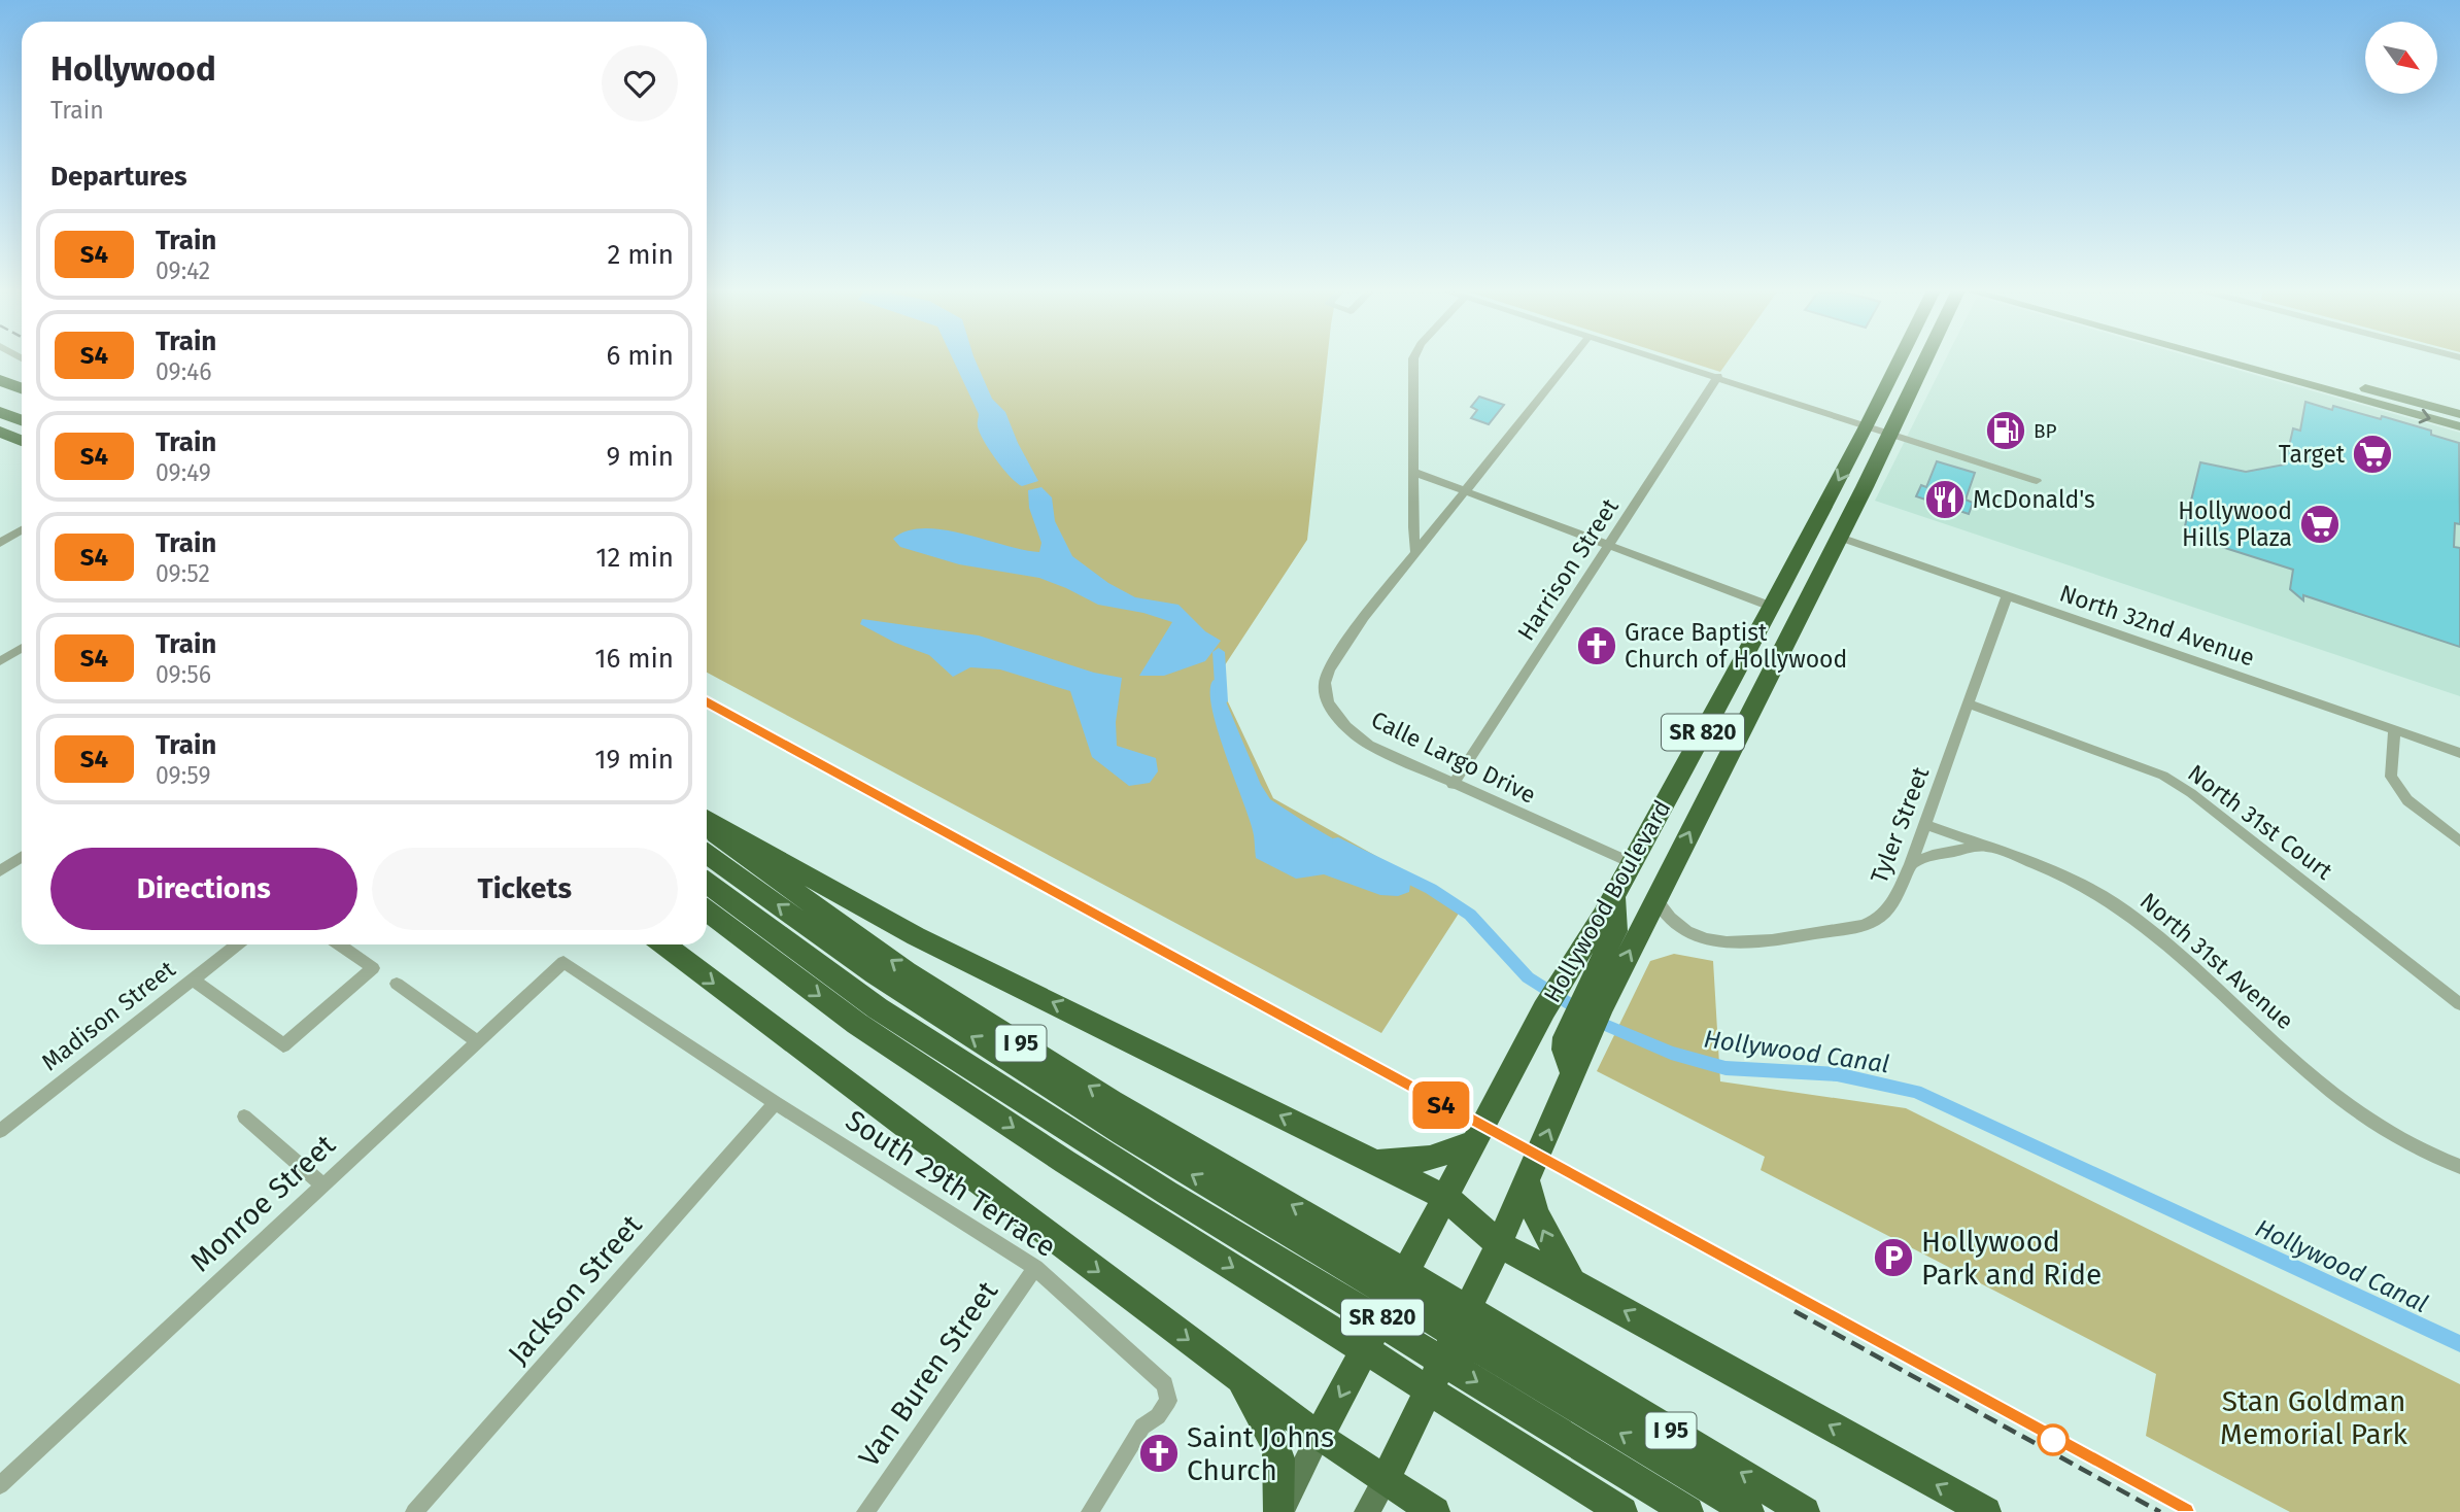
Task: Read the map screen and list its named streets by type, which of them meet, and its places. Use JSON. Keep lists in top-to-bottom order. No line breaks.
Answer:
{"streets":{"highway":["SR 820","Hollywood Boulevard","I 95"],"street":["Harrison Street","North 32nd Avenue","Calle Largo Drive","North 31st Court","Tyler Street","North 31st Avenue","Madison Street","South 29th Terrace","Monroe Street","Jackson Street","Van Buren Street"]},"crossings":[["Harrison Street","Calle Largo Drive"],["North 32nd Avenue","Tyler Street"],["North 32nd Avenue","Hollywood Boulevard"],["Calle Largo Drive","Hollywood Boulevard"],["North 31st Court","Tyler Street"],["Tyler Street","Hollywood Boulevard"],["Tyler Street","North 31st Avenue"],["South 29th Terrace","Monroe Street"],["South 29th Terrace","Jackson Street"],["South 29th Terrace","Van Buren Street"]],"water":["Hollywood Canal"],"parks":["Stan Goldman Memorial Park"],"places":{"fuel station":["BP"],"supermarket":["Target","Hollywood Hills Plaza"],"restaurant":["McDonald's"],"church":["Grace Baptist Church of Hollywood","Saint Johns Church"],"parking":["Hollywood Park and Ride"]},"north":"bottom right","page":{"on_map":"S4","heading":[["Hollywood","Train"],"Departures"],"list":[{"mark":"S4","name":"Train","note":"09:42","value":"2 min"},{"mark":"S4","name":"Train","note":"09:46","value":"6 min"},{"mark":"S4","name":"Train","note":"09:49","value":"9 min"},{"mark":"S4","name":"Train","note":"09:52","value":"12 min"},{"mark":"S4","name":"Train","note":"09:56","value":"16 min"},{"mark":"S4","name":"Train","note":"09:59","value":"19 min"}],"buttons":["Directions","Tickets"]}}
